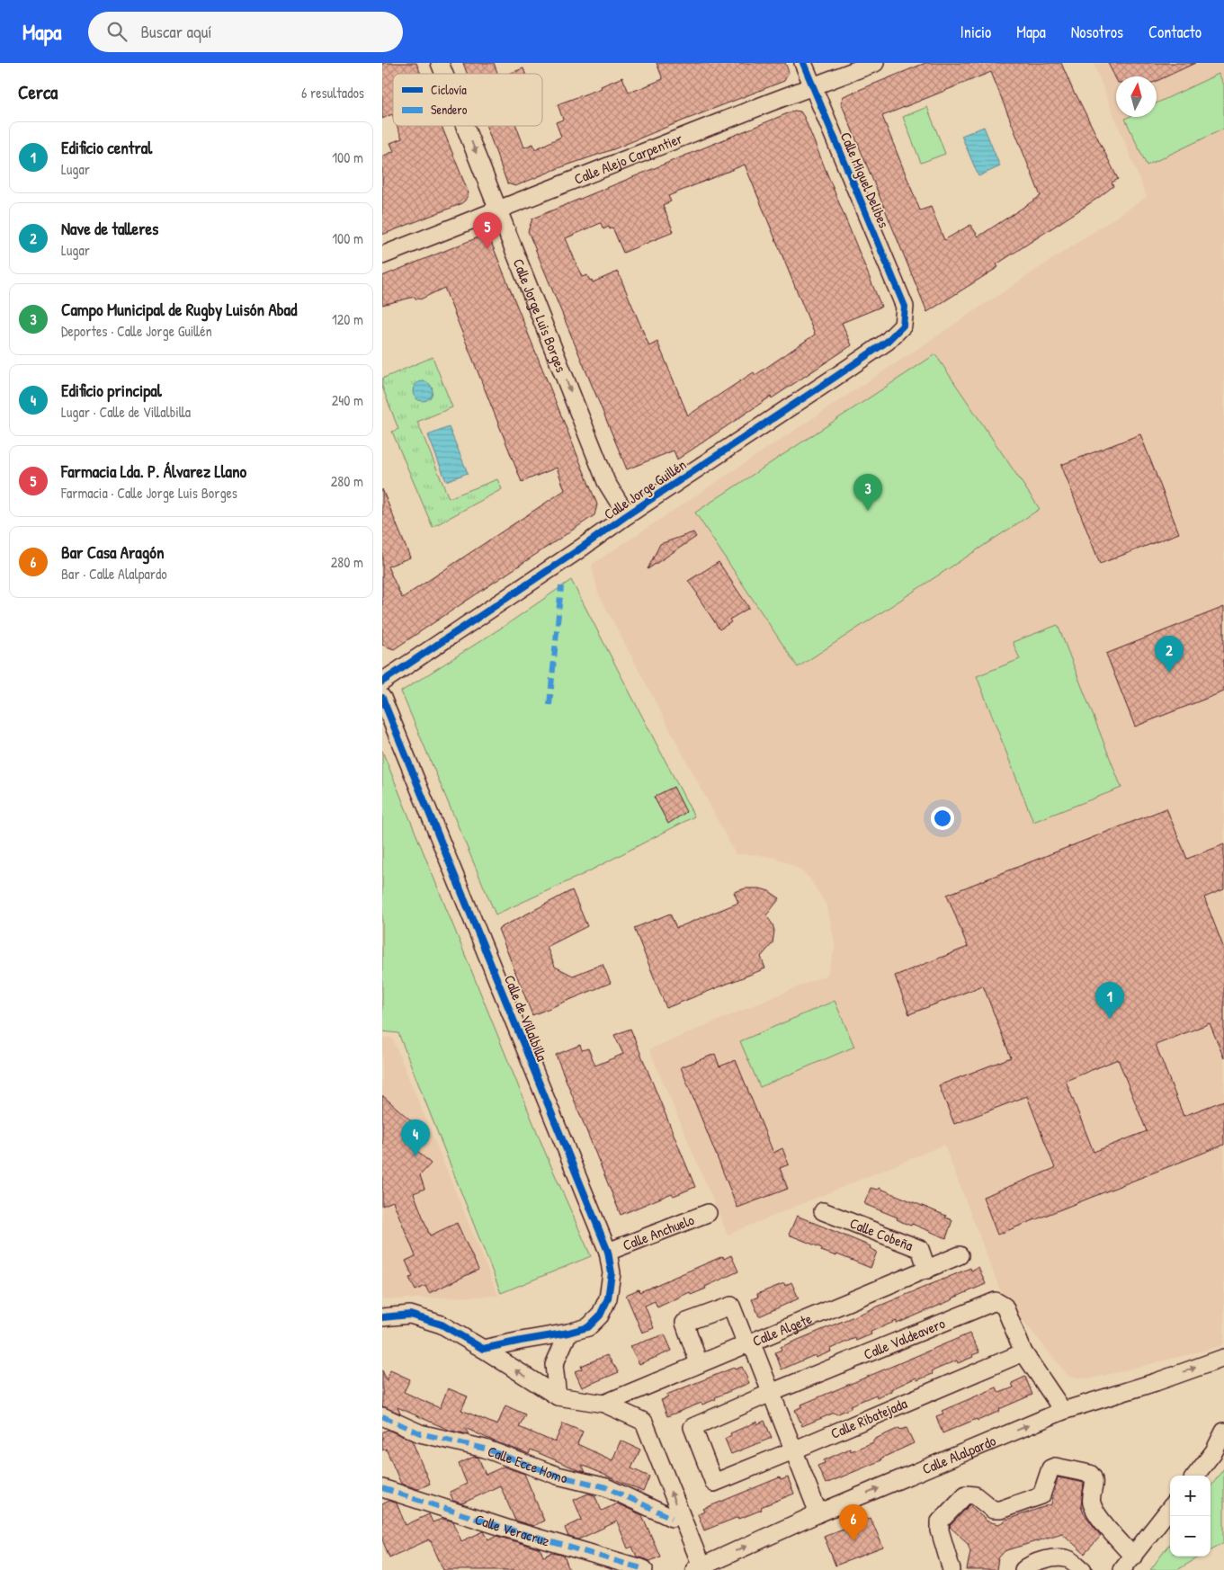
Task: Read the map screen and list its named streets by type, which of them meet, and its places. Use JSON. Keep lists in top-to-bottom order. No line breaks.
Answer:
{"streets":{"street":["Calle Alejo Carpentier","Calle Miguel Delibes","Calle Jorge Luis Borges","Calle Jorge Guillén","Calle de Villalbilla","Calle Anchuelo","Calle Cobeña","Calle Algete","Calle Valdeavero","Calle Ribatejada","Calle Alalpardo","Calle Ecce Homo","Calle Veracruz"]},"crossings":[["Calle Alejo Carpentier","Calle Miguel Delibes"],["Calle Alejo Carpentier","Calle Jorge Luis Borges"],["Calle Miguel Delibes","Calle Jorge Guillén"],["Calle Jorge Luis Borges","Calle Jorge Guillén"],["Calle de Villalbilla","Calle Anchuelo"],["Calle Cobeña","Calle Algete"],["Calle Valdeavero","Calle Ribatejada"],["Calle Valdeavero","Calle Alalpardo"]],"one_way":["Calle Jorge Luis Borges","Calle Alalpardo"],"legend":["Ciclovía","Sendero"],"north":"top","page":{"header":"Mapa","search":"Buscar aquí","nav":["Inicio","Mapa","Nosotros","Contacto"],"heading":["Cerca","6 resultados"],"list":[{"mark":"1","name":"Edificio central","note":"Lugar","value":"100 m"},{"mark":"2","name":"Nave de talleres","note":"Lugar","value":"100 m"},{"mark":"3","name":"Campo Municipal de Rugby Luisón Abad","note":"Deportes · Calle Jorge Guillén","value":"120 m"},{"mark":"4","name":"Edificio principal","note":"Lugar · Calle de Villalbilla","value":"240 m"},{"mark":"5","name":"Farmacia Lda. P. Álvarez Llano","note":"Farmacia · Calle Jorge Luis Borges","value":"280 m"},{"mark":"6","name":"Bar Casa Aragón","note":"Bar · Calle Alalpardo","value":"280 m"}],"pins":["5","3","2","1","4","6"],"map_buttons":["+","−"]}}
